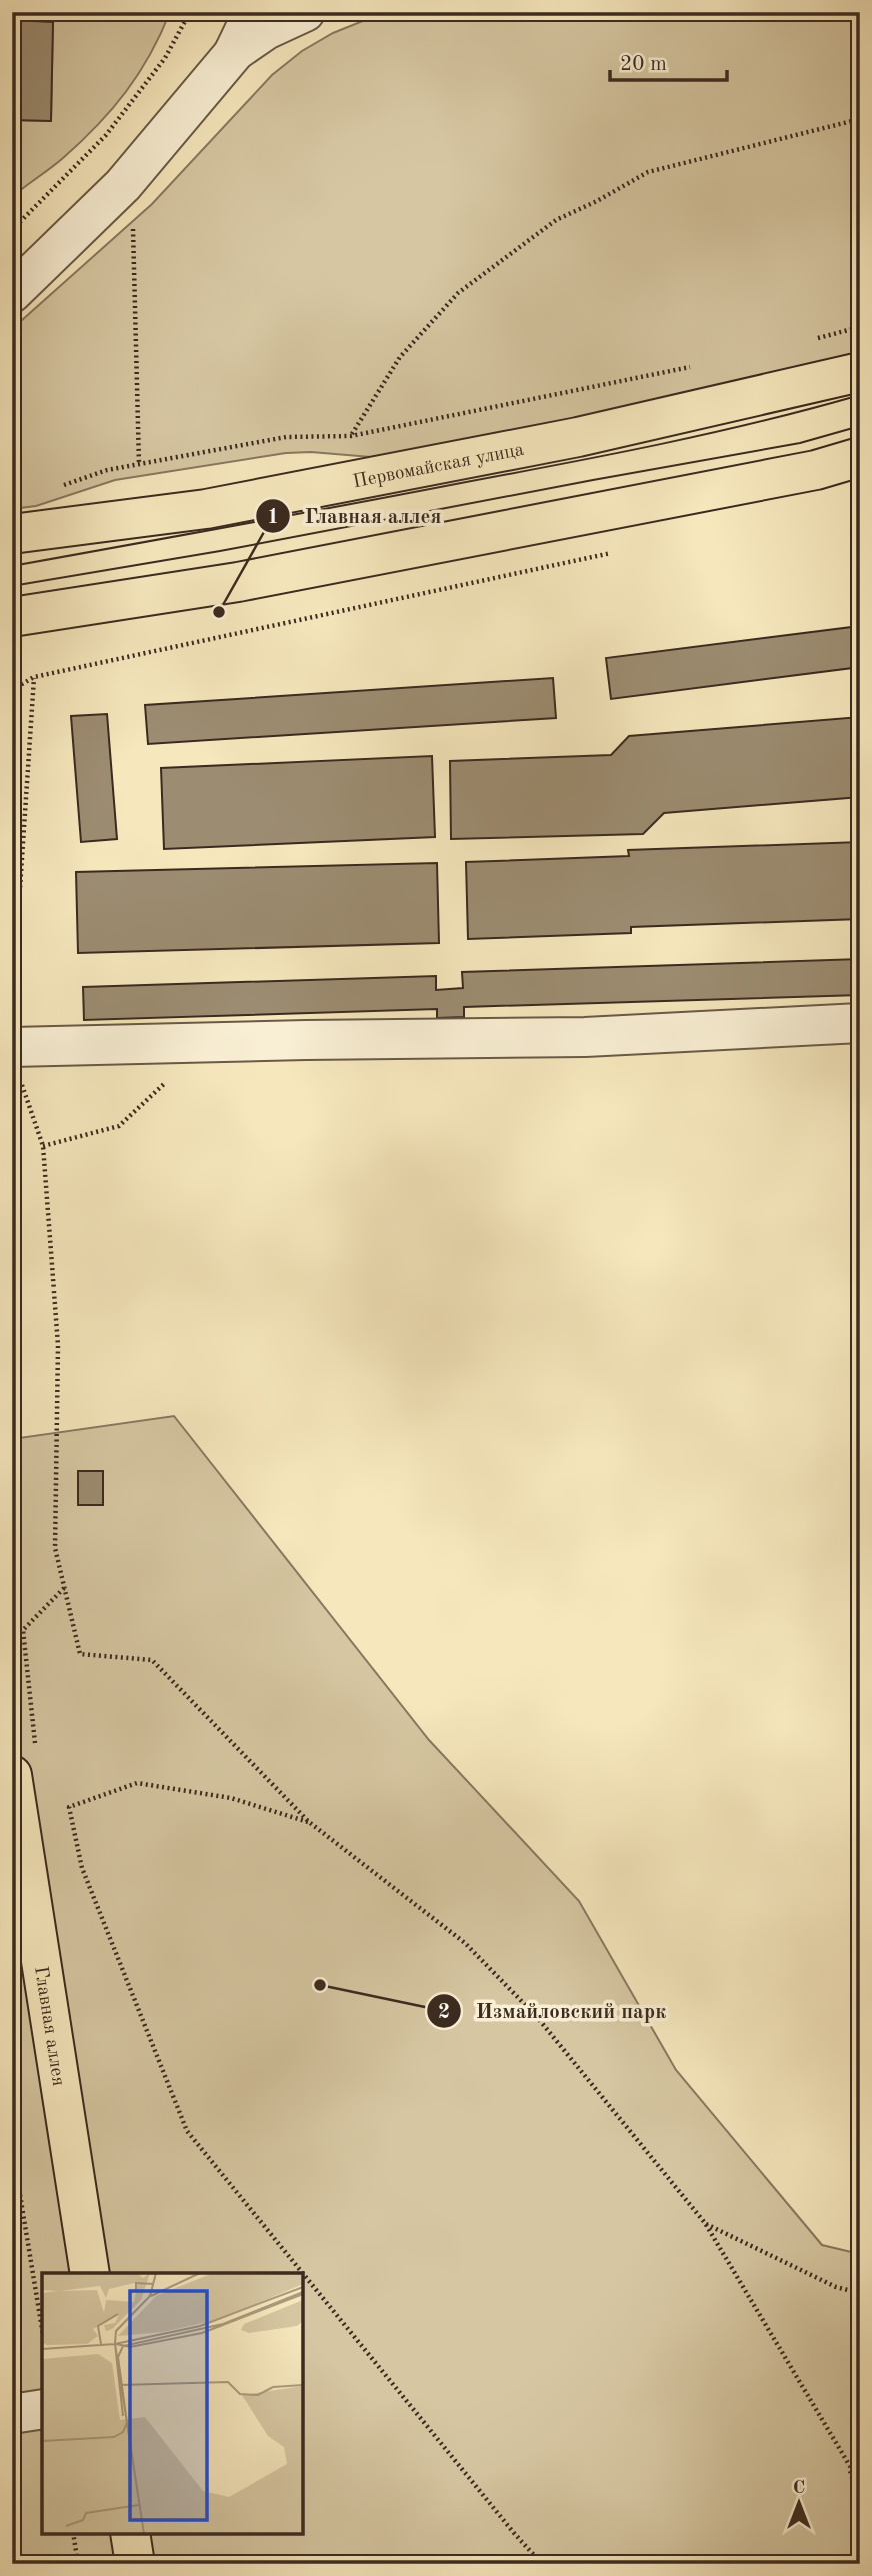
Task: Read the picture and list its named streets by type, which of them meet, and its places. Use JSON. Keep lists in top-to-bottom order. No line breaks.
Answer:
{"streets":{"main road":["Первомайская улица","Главная аллея"]},"places":["Главная аллея","Измайловский парк"],"scale_bar":"20 m","north":"top"}
